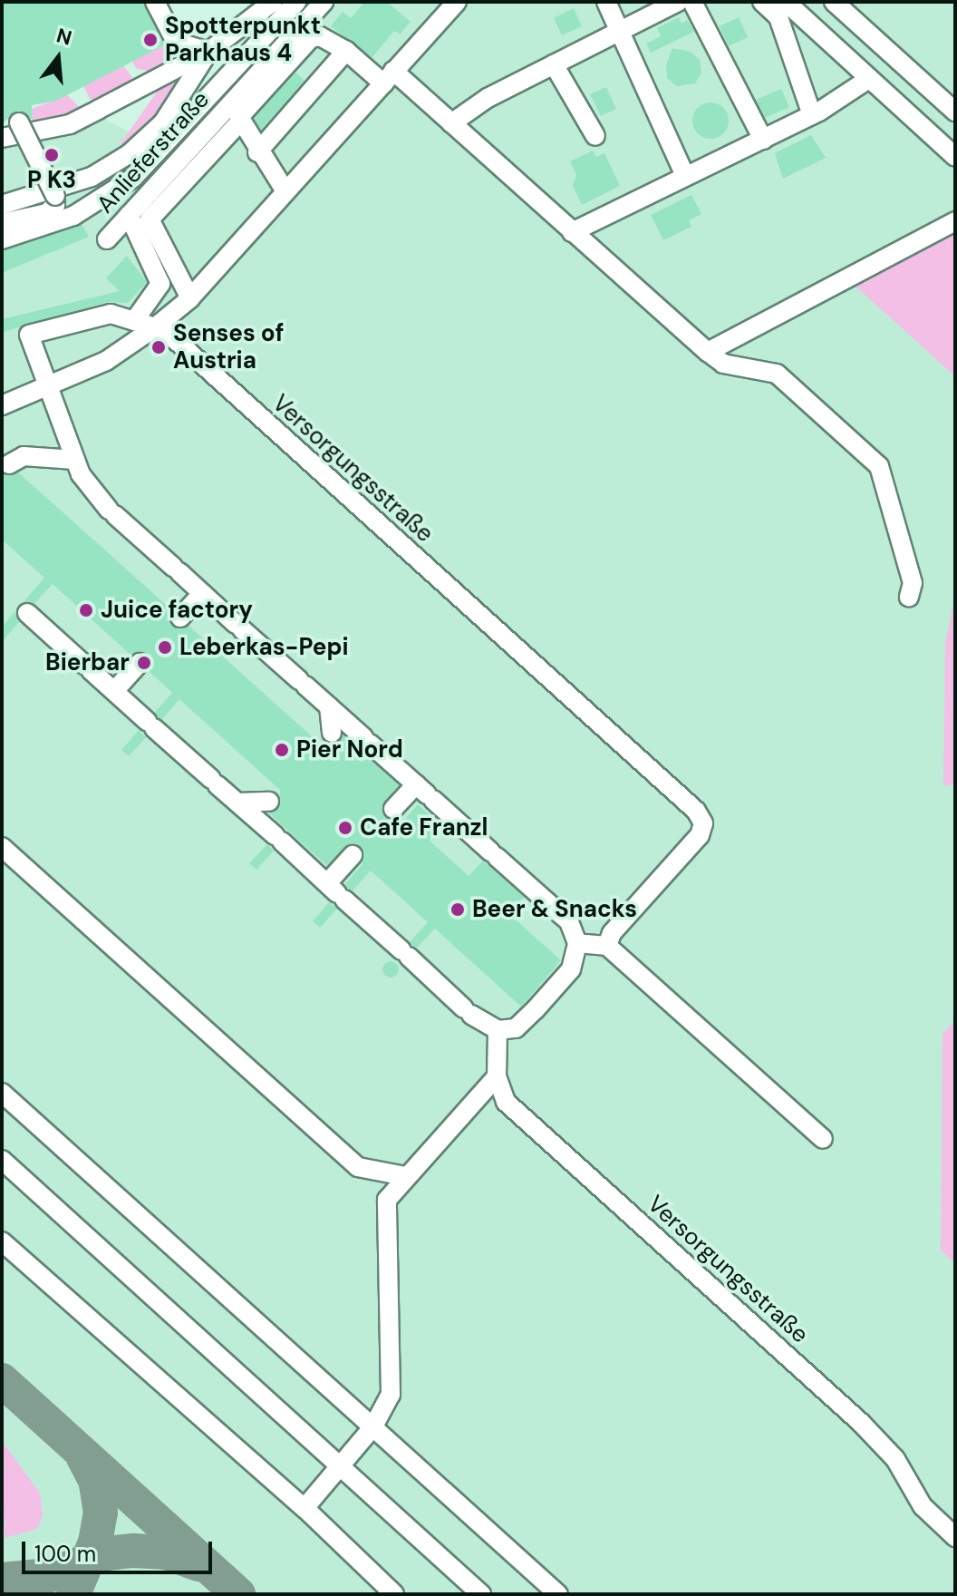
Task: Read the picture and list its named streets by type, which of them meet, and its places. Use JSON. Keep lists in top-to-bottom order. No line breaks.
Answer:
{"streets":{"street":["Anlieferstraße","Versorgungsstraße"]},"places":["Spotterpunkt Parkhaus 4","P K3","Senses of Austria","Juice factory","Leberkas-Pepi","Bierbar","Pier Nord","Cafe Franzl","Beer & Snacks"],"scale_bar":"100 m","north":"top"}
